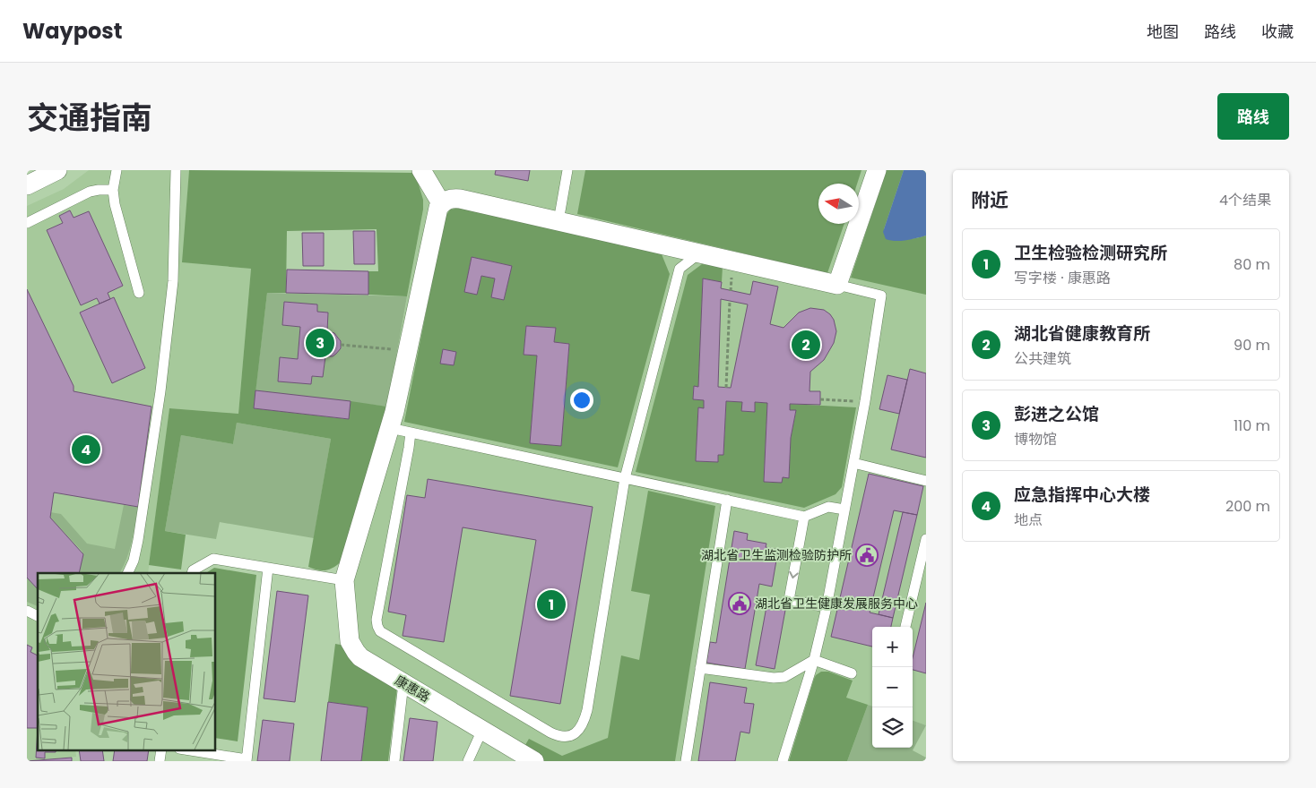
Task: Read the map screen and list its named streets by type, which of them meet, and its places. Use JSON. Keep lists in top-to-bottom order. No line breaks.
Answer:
{"streets":{"street":["康惠路"]},"places":{"public building":["湖北省卫生监测检验防护所","湖北省卫生健康发展服务中心"]},"north":"left","page":{"header":"Waypost","nav":["地图","路线","收藏"],"title":"交通指南","buttons":"路线","heading":["附近","4个结果"],"list":[{"mark":"1","name":"卫生检验检测研究所","note":"写字楼 · 康惠路","value":"80 m"},{"mark":"2","name":"湖北省健康教育所","note":"公共建筑","value":"90 m"},{"mark":"3","name":"彭进之公馆","note":"博物馆","value":"110 m"},{"mark":"4","name":"应急指挥中心大楼","note":"地点","value":"200 m"}],"pins":["3","2","4","1"],"map_buttons":["+","−"]}}
